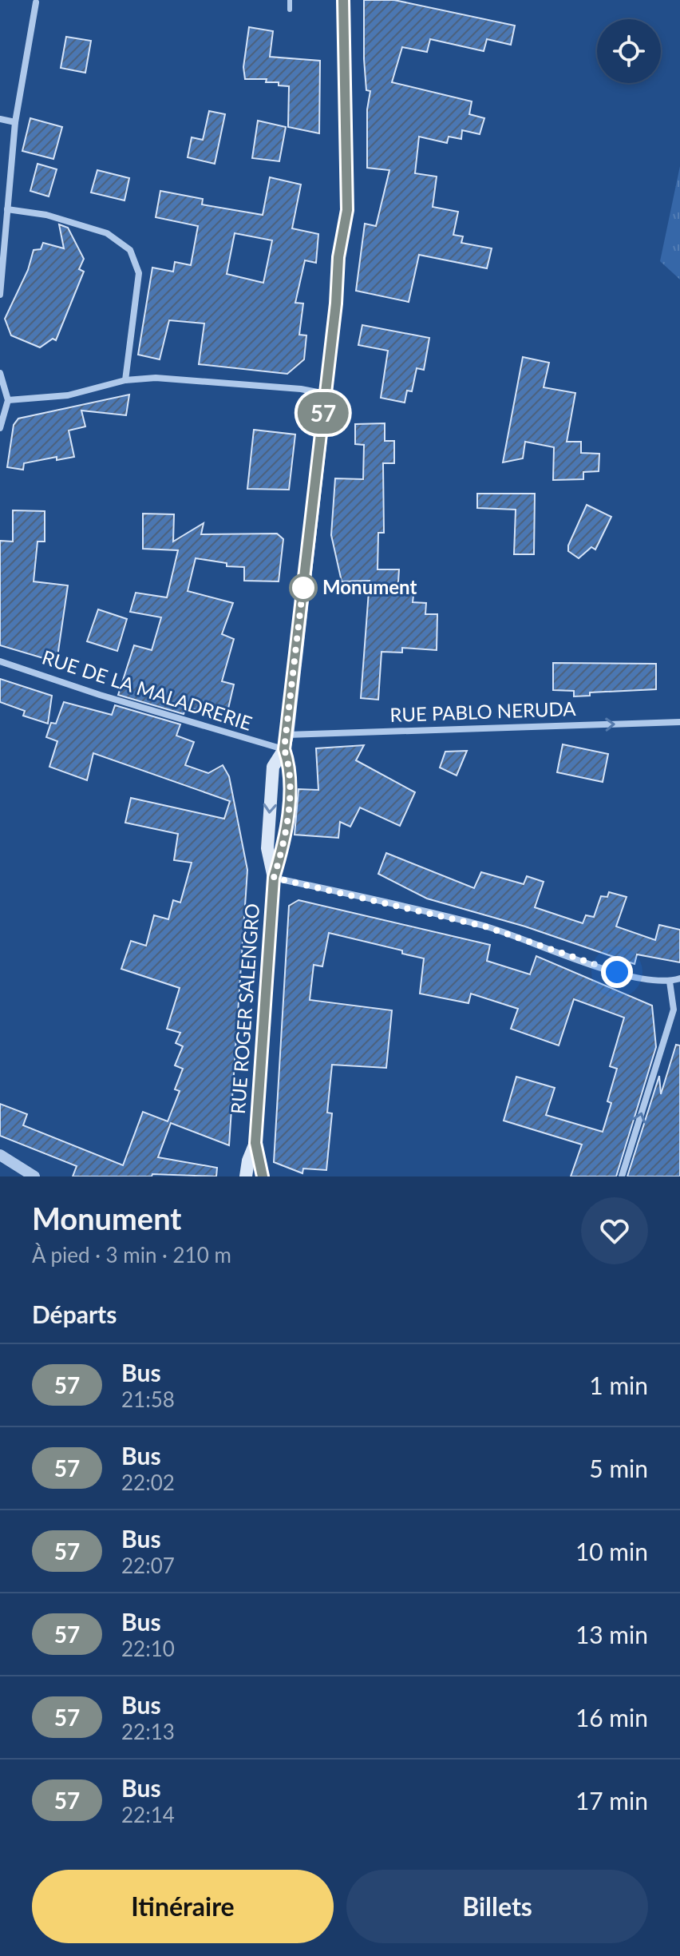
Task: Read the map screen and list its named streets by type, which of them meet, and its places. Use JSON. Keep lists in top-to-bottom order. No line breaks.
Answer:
{"streets":{"main road":["RUE ROGER SALENGRO"],"street":["RUE DE LA MALADRERIE","RUE PABLO NERUDA"]},"crossings":[["RUE DE LA MALADRERIE","RUE ROGER SALENGRO"],["RUE PABLO NERUDA","RUE ROGER SALENGRO"]],"one_way":["RUE PABLO NERUDA"],"places":["Monument"],"lines":["bus line 57"],"page":{"on_map":"57","heading":[["Monument","À pied · 3 min · 210 m"],"Départs"],"list":[{"mark":"57","name":"Bus","note":"21:58","value":"1 min"},{"mark":"57","name":"Bus","note":"22:02","value":"5 min"},{"mark":"57","name":"Bus","note":"22:07","value":"10 min"},{"mark":"57","name":"Bus","note":"22:10","value":"13 min"},{"mark":"57","name":"Bus","note":"22:13","value":"16 min"},{"mark":"57","name":"Bus","note":"22:14","value":"17 min"}],"buttons":["Itinéraire","Billets"]}}
